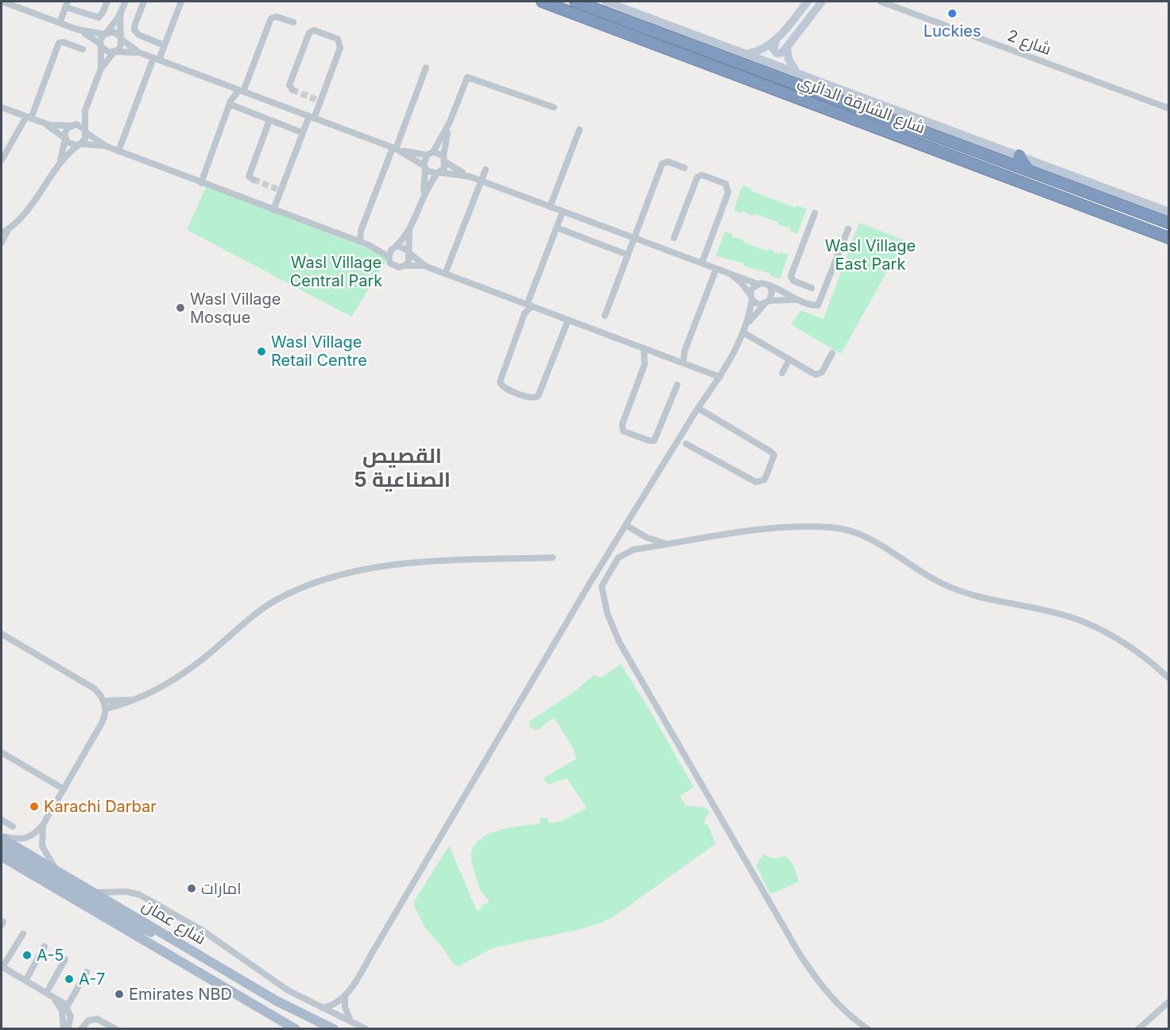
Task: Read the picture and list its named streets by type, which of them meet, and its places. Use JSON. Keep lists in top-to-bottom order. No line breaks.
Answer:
{"streets":{"highway":["شارع الشارقة الدائري"],"main road":["شارع عمان"],"street":["شارع 2"]},"districts":["القصيص الصناعية 5"],"parks":["Wasl Village East Park","Wasl Village Central Park"],"places":["Luckies","Wasl Village Mosque","Wasl Village Retail Centre","Karachi Darbar","امارات","A-5","A-7","Emirates NBD"]}
